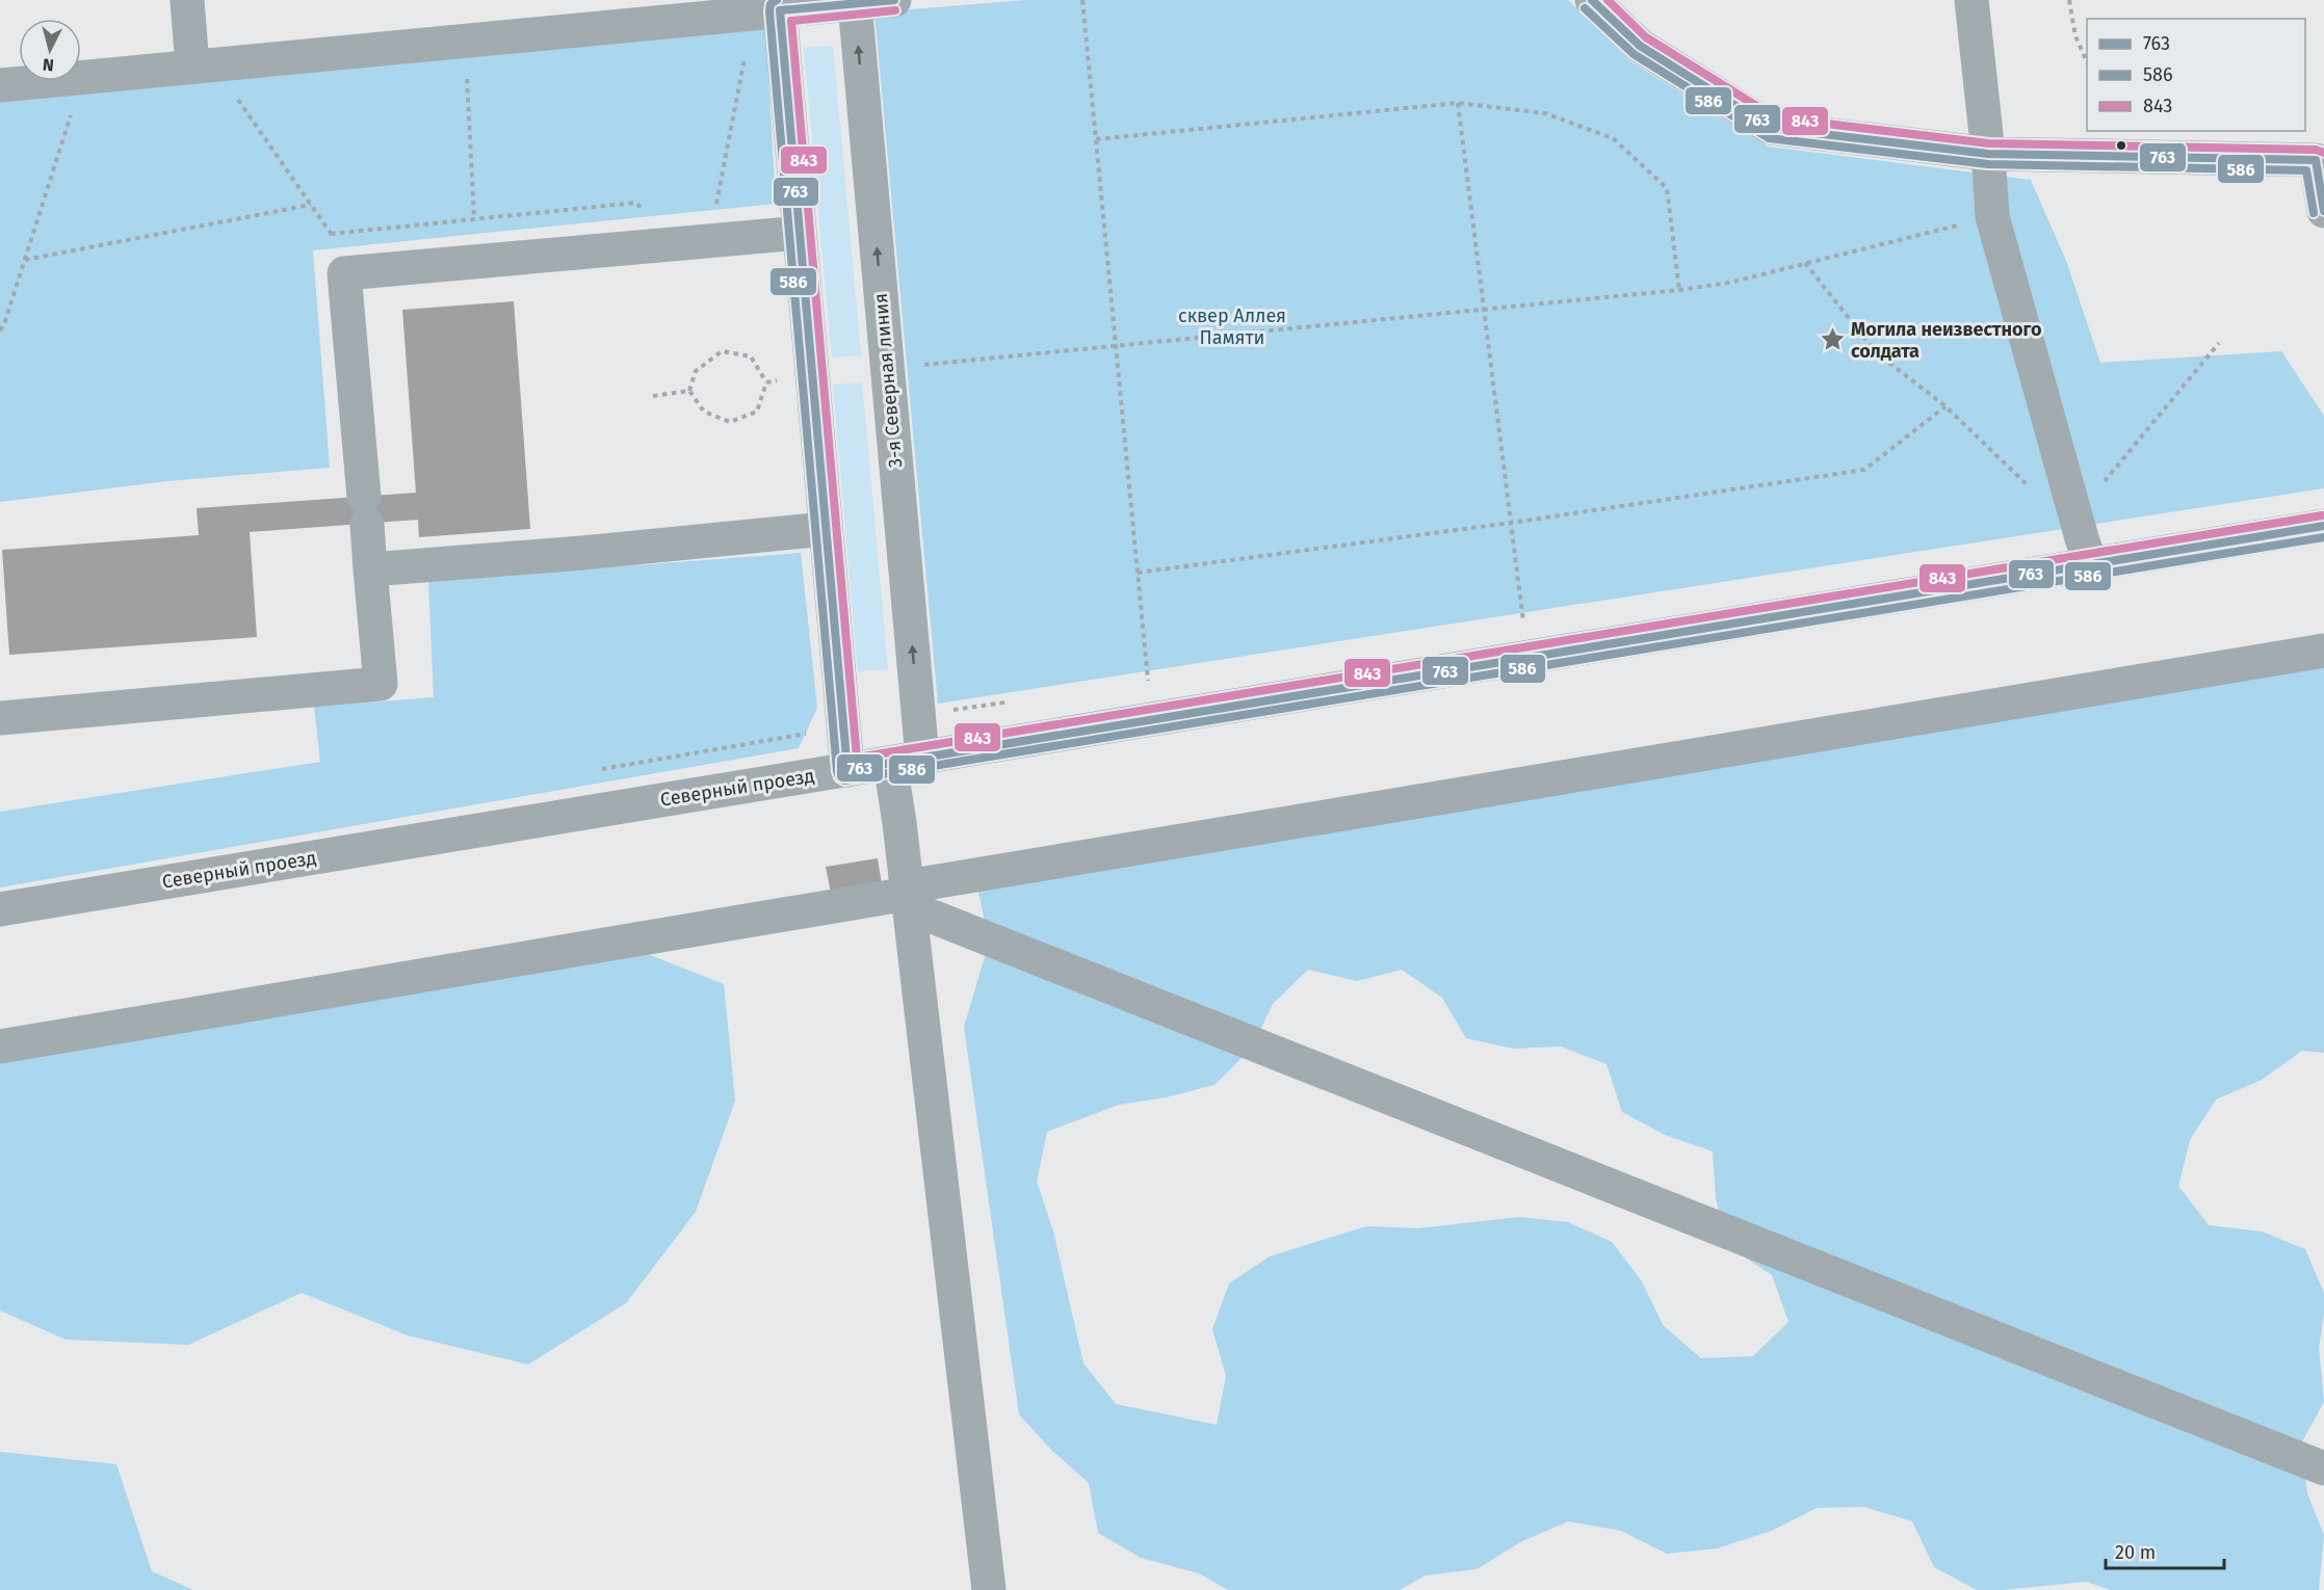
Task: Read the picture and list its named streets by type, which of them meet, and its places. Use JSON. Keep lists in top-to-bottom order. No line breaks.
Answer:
{"streets":{"street":["3-я Северная линия","Северный проезд"]},"crossings":[["3-я Северная линия","Северный проезд"]],"parks":["сквер Аллея Памяти"],"places":{"place":["Могила неизвестного солдата"]},"lines":["transit line 763","transit line 586","transit line 843"],"legend":["763","586","843"],"scale_bar":"20 m","north":"bottom"}
